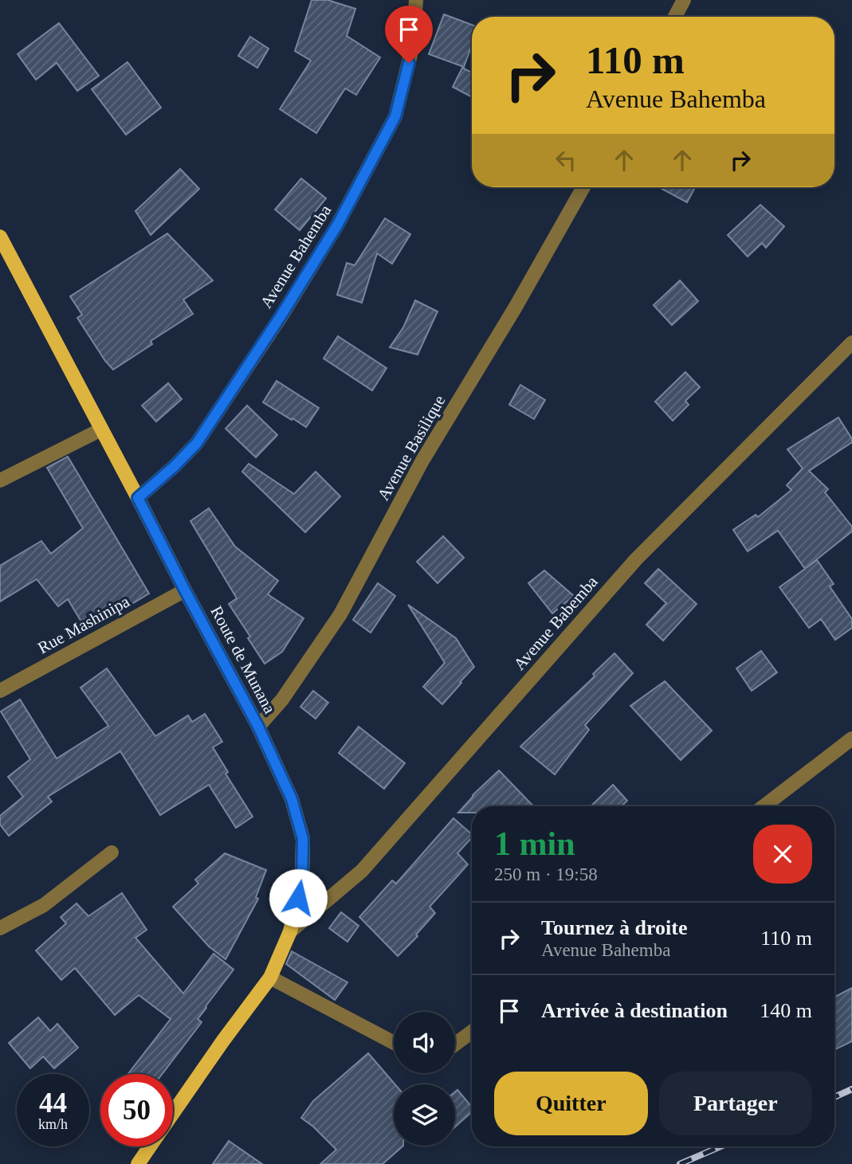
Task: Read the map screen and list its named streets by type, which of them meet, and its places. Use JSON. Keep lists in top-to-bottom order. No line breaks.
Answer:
{"streets":{"main road":["Route de Munana"],"street":["Avenue Bahemba","Avenue Basilique","Avenue Babemba","Rue Mashinipa"]},"crossings":[["Avenue Bahemba","Route de Munana"],["Avenue Basilique","Route de Munana"],["Avenue Babemba","Route de Munana"],["Rue Mashinipa","Route de Munana"]],"page":{"turn":["110 m","Avenue Bahemba"],"heading":["1 min","250 m · 19:58"],"list":[{"name":"Tournez à droite","note":"Avenue Bahemba","value":"110 m"},{"name":"Arrivée à destination","value":"140 m"}],"buttons":["Quitter","Partager"],"speed":"44 km/h","limit":"50"}}
